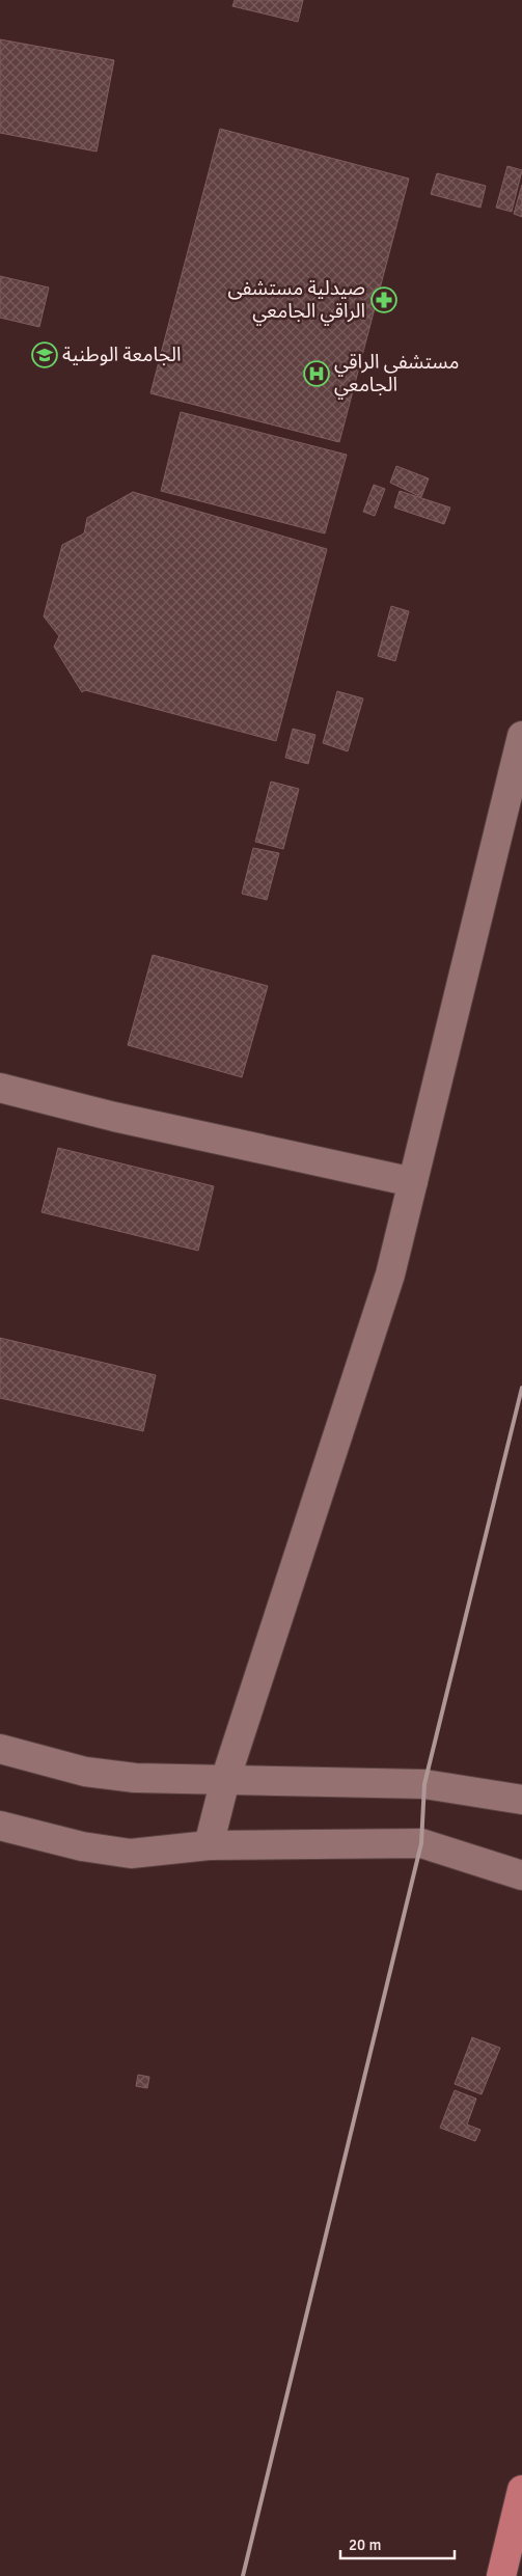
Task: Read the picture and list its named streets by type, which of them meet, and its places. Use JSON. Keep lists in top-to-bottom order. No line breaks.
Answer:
{"places":{"pharmacy":["صيدلية مستشفى الراقي الجامعي"],"school or university":["الجامعة الوطنية"],"hospital":["مستشفى الراقي الجامعي"]},"scale_bar":"20 m"}
